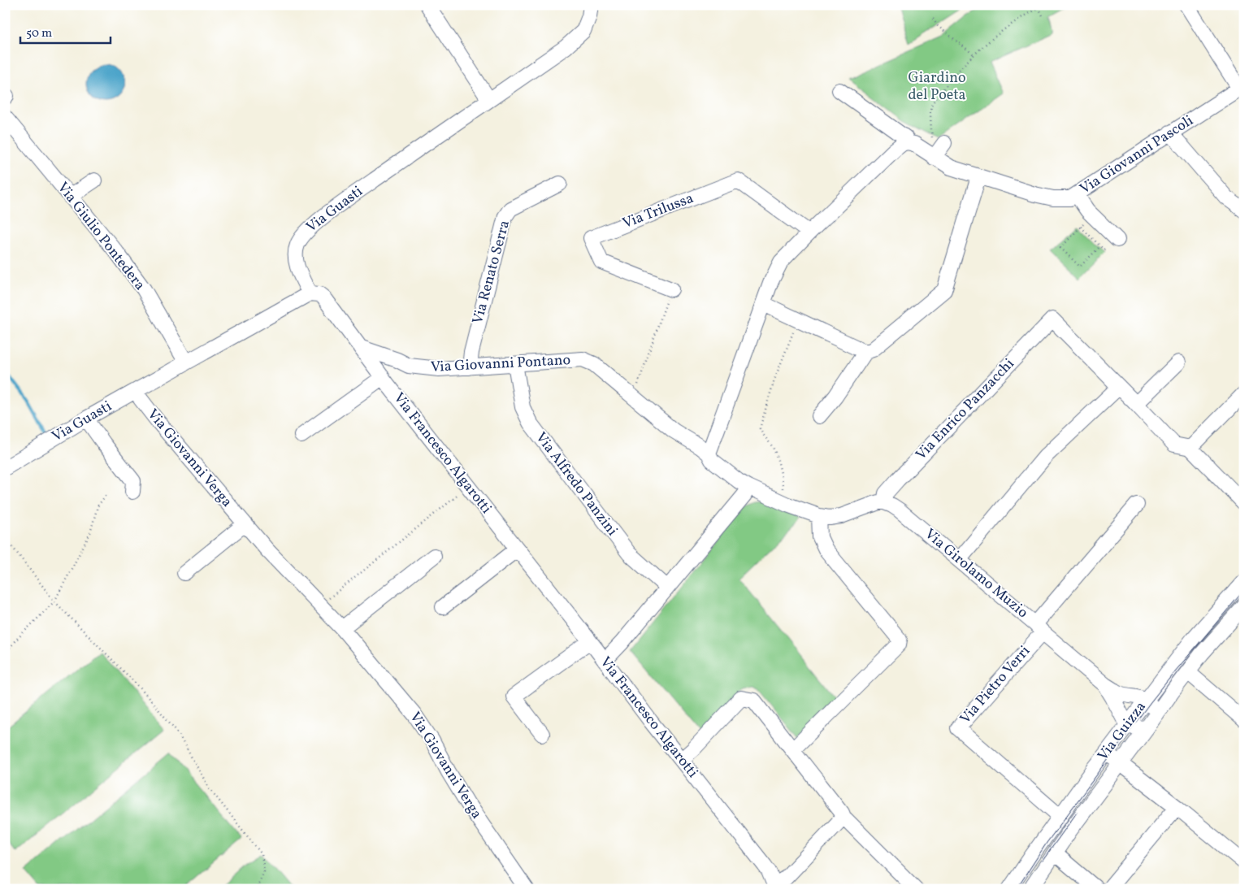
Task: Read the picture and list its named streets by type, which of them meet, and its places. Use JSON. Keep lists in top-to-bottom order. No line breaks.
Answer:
{"streets":{"street":["Via Giovanni Pascoli","Via Guasti","Via Trilussa","Via Giulio Pontedera","Via Renato Serra","Via Giovanni Pontano","Via Enrico Panzacchi","Via Francesco Algarotti","Via Giovanni Verga","Via Alfredo Panzini","Via Girolamo Muzio","Via Pietro Verri","Via Guizza"]},"crossings":[["Via Guasti","Via Giulio Pontedera"],["Via Guasti","Via Francesco Algarotti"],["Via Guasti","Via Giovanni Verga"],["Via Renato Serra","Via Giovanni Pontano"],["Via Giovanni Pontano","Via Francesco Algarotti"],["Via Giovanni Pontano","Via Alfredo Panzini"],["Via Enrico Panzacchi","Via Girolamo Muzio"],["Via Girolamo Muzio","Via Pietro Verri"],["Via Girolamo Muzio","Via Guizza"],["Via Pietro Verri","Via Guizza"]],"parks":["Giardino del Poeta"],"scale_bar":"50 m"}
